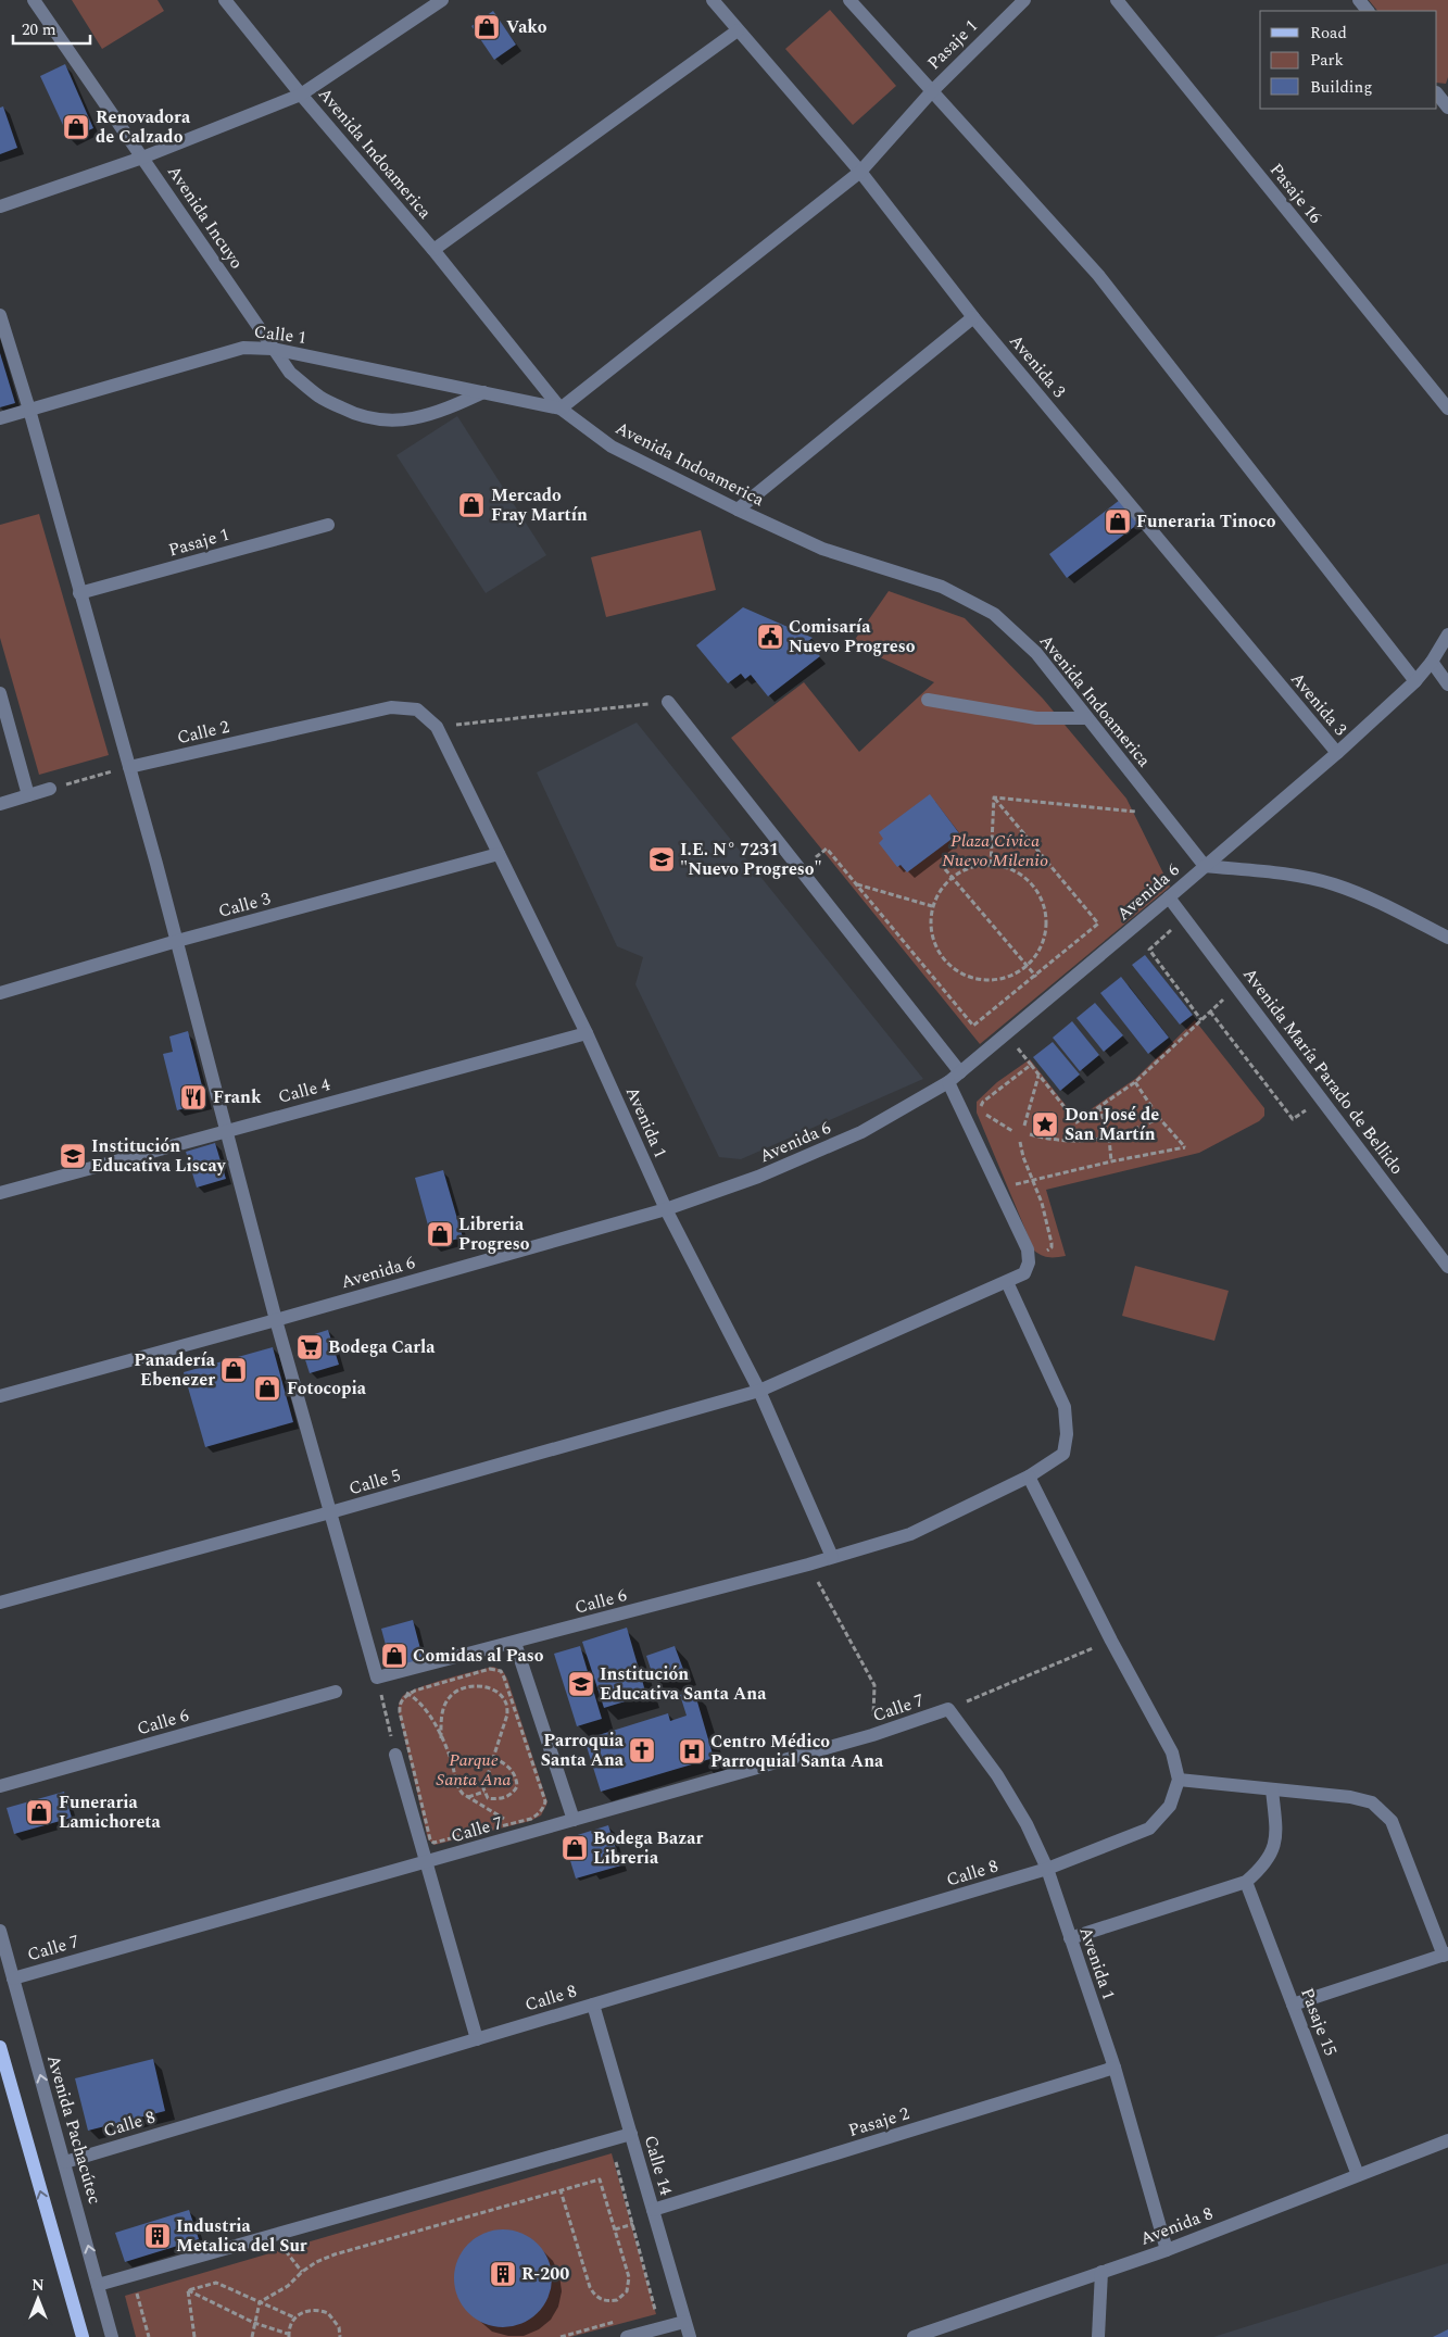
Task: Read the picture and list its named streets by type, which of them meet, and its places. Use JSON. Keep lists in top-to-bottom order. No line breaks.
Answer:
{"streets":{"street":["Pasaje 1","Avenida Indoamerica","Pasaje 16","Avenida Incuyo","Calle 1","Avenida 3","Calle 2","Avenida 6","Calle 3","Avenida María Parado de Bellido","Calle 4","Avenida 1","Calle 5","Calle 6","Calle 7","Calle 8","Pasaje 15","Pasaje 2","Avenida Pachacútec","Calle 14","Avenida 8"]},"crossings":[["Pasaje 1","Avenida Indoamerica"],["Pasaje 1","Calle 1"],["Pasaje 1","Avenida 3"],["Avenida Indoamerica","Calle 1"],["Avenida Indoamerica","Avenida 6"],["Avenida Incuyo","Calle 1"],["Avenida 3","Avenida 6"],["Calle 2","Avenida 1"],["Avenida 6","Avenida María Parado de Bellido"],["Avenida 6","Avenida 1"],["Avenida 6","Calle 5"],["Calle 3","Avenida 1"],["Calle 4","Avenida 1"],["Avenida 1","Calle 5"],["Avenida 1","Calle 6"],["Avenida 1","Calle 7"],["Avenida 1","Calle 8"],["Avenida 1","Pasaje 2"],["Avenida 1","Avenida 8"],["Calle 5","Calle 6"],["Calle 7","Avenida Pachacútec"],["Calle 8","Avenida Pachacútec"],["Calle 8","Calle 14"],["Pasaje 15","Avenida 8"],["Pasaje 2","Calle 14"]],"one_way":["Avenida Pachacútec"],"parks":["Plaza Cívica Nuevo Milenio","Parque Santa Ana"],"places":{"shop":["Vako","Renovadora de Calzado","Mercado Fray Martín","Funeraria Tinoco","Libreria Progreso","Panadería Ebenezer","Fotocopia","Comidas al Paso","Funeraria Lamichoreta","Bodega Bazar Libreria"],"public building":["Comisaría Nuevo Progreso"],"school or university":["I.E. N° 7231 \"Nuevo Progreso\"","Institución Educativa Liscay","Institución Educativa Santa Ana"],"restaurant":["Frank"],"place":["Don José de San Martín"],"supermarket":["Bodega Carla"],"church":["Parroquia Santa Ana"],"hospital":["Centro Médico Parroquial Santa Ana"],"building":["Industria Metalica del Sur","R-200"]},"legend":["Road","Park","Building"],"scale_bar":"20 m","north":"top"}
